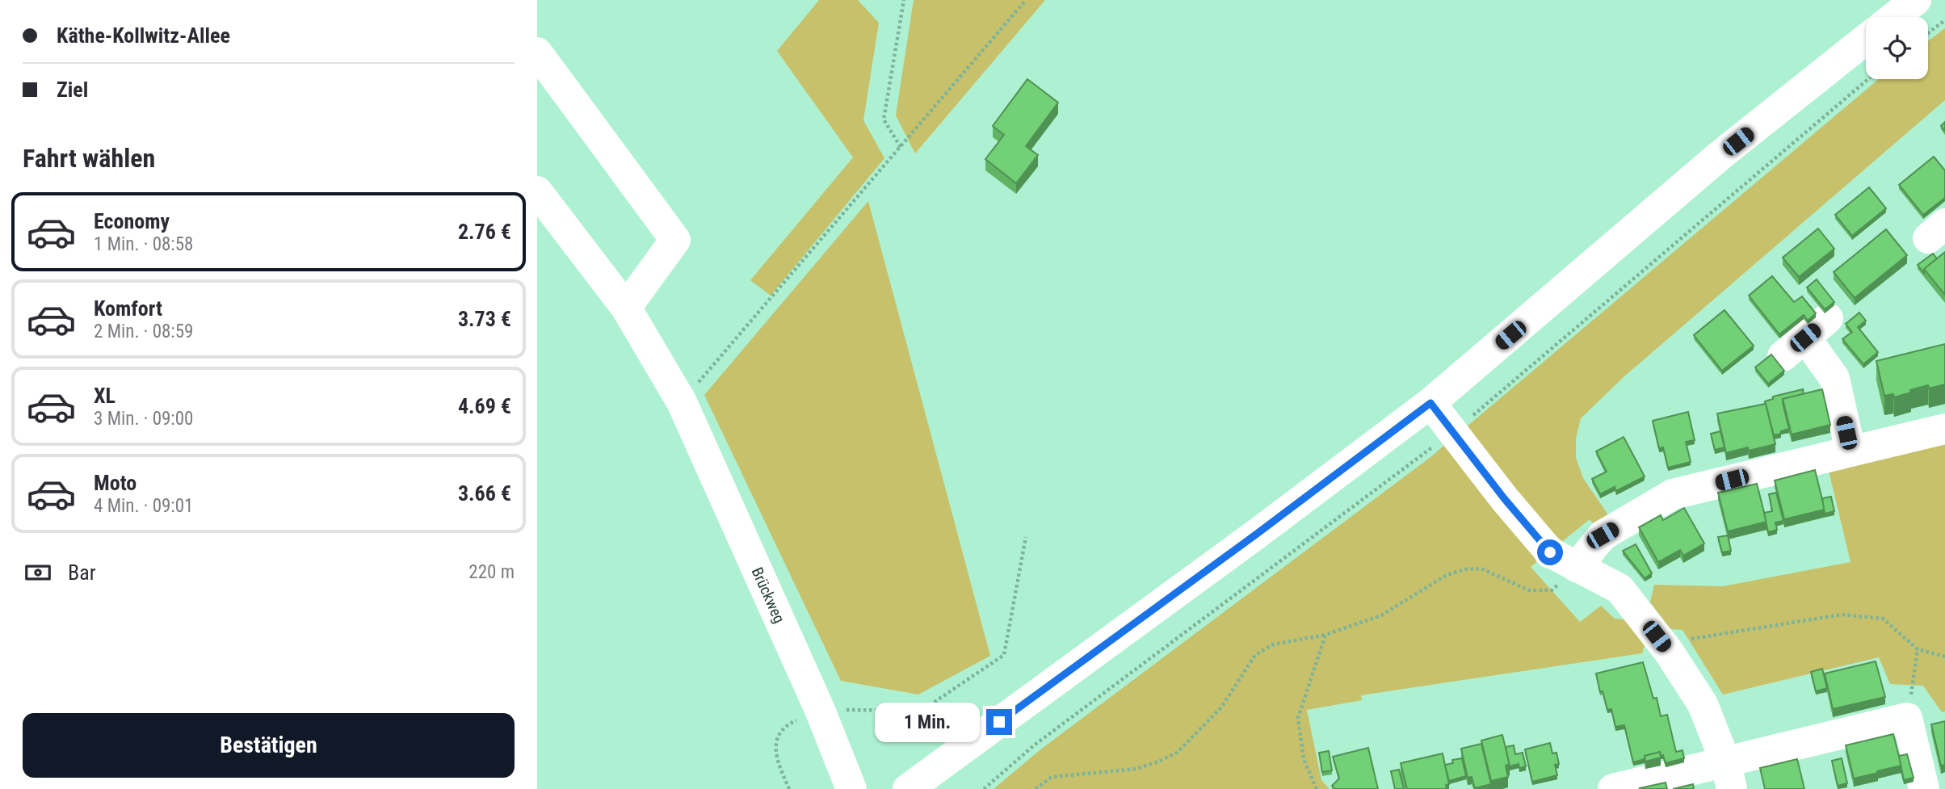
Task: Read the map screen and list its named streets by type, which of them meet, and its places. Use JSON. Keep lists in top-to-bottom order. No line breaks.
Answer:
{"streets":{"street":["Brückweg"]},"page":{"banner":["Käthe-Kollwitz-Allee","Ziel"],"heading":"Fahrt wählen","list":[{"name":"Economy","note":"1 Min. · 08:58","value":"2.76 €"},{"name":"Komfort","note":"2 Min. · 08:59","value":"3.73 €"},{"name":"XL","note":"3 Min. · 09:00","value":"4.69 €"},{"name":"Moto","note":"4 Min. · 09:01","value":"3.66 €"}],"pay":["Bar","220 m"],"buttons":"Bestätigen","bubble":"1 Min."}}
